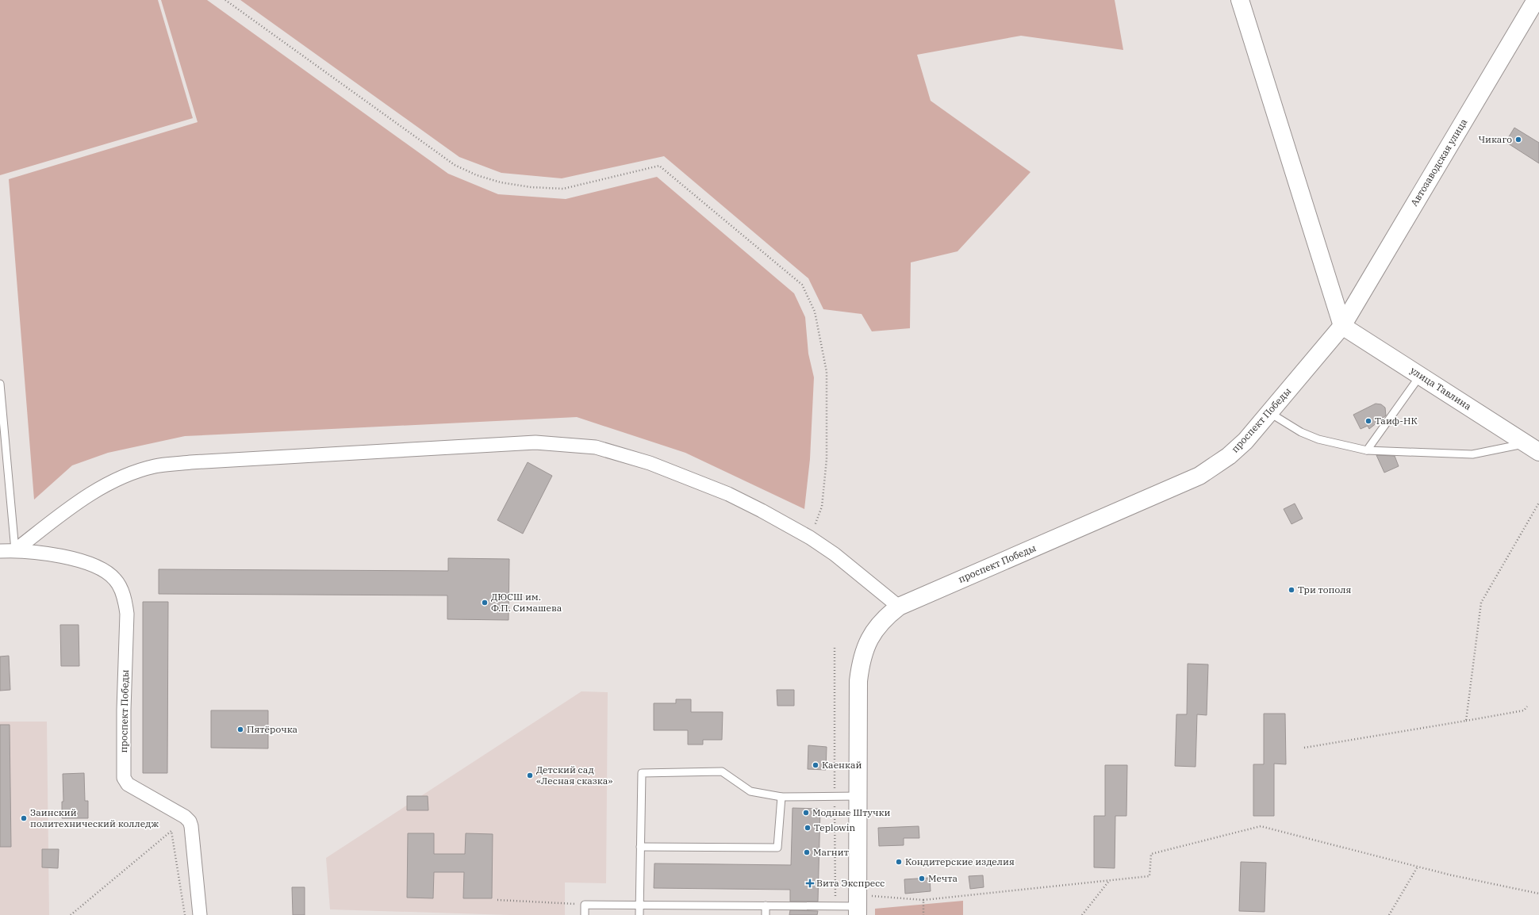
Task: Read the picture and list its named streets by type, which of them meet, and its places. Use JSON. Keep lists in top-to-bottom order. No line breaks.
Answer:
{"streets":{"main road":["Автозаводская улица","улица Тавлина","проспект Победы"]},"crossings":[["Автозаводская улица","улица Тавлина"],["Автозаводская улица","проспект Победы"],["улица Тавлина","проспект Победы"]],"places":{"other":["Чикаго","Таиф-НК","Три тополя","ДЮСШ им. Ф.П. Симашева","Пятёрочка","Каенкай","Детский сад «Лесная сказка»","Модные Штучки","Заинский политехнический колледж","Teplowin","Магнит","Кондитерские изделия","Мечта"],"health":["Вита Экспресс"]}}
